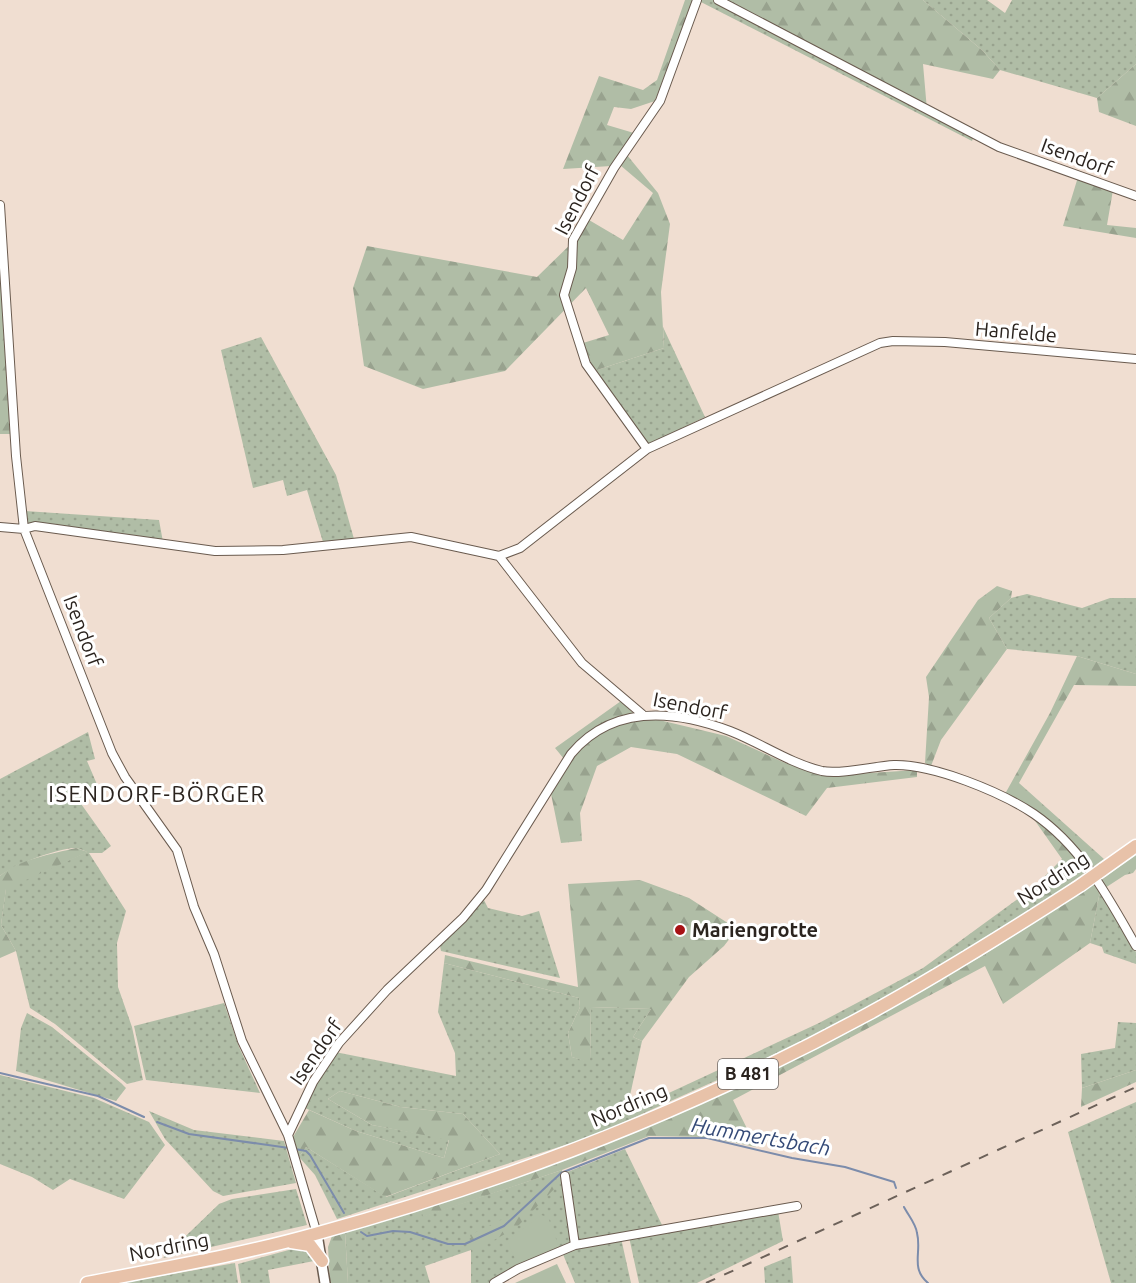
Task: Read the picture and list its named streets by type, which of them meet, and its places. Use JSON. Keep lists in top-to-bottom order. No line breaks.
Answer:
{"streets":{"main road":["Nordring","B 481"],"street":["Isendorf","Hanfelde"]},"crossings":[["Isendorf","Hanfelde"],["Isendorf","Nordring"]],"districts":["ISENDORF-BÖRGER"],"water":["Hummertsbach"],"places":["Mariengrotte"]}
